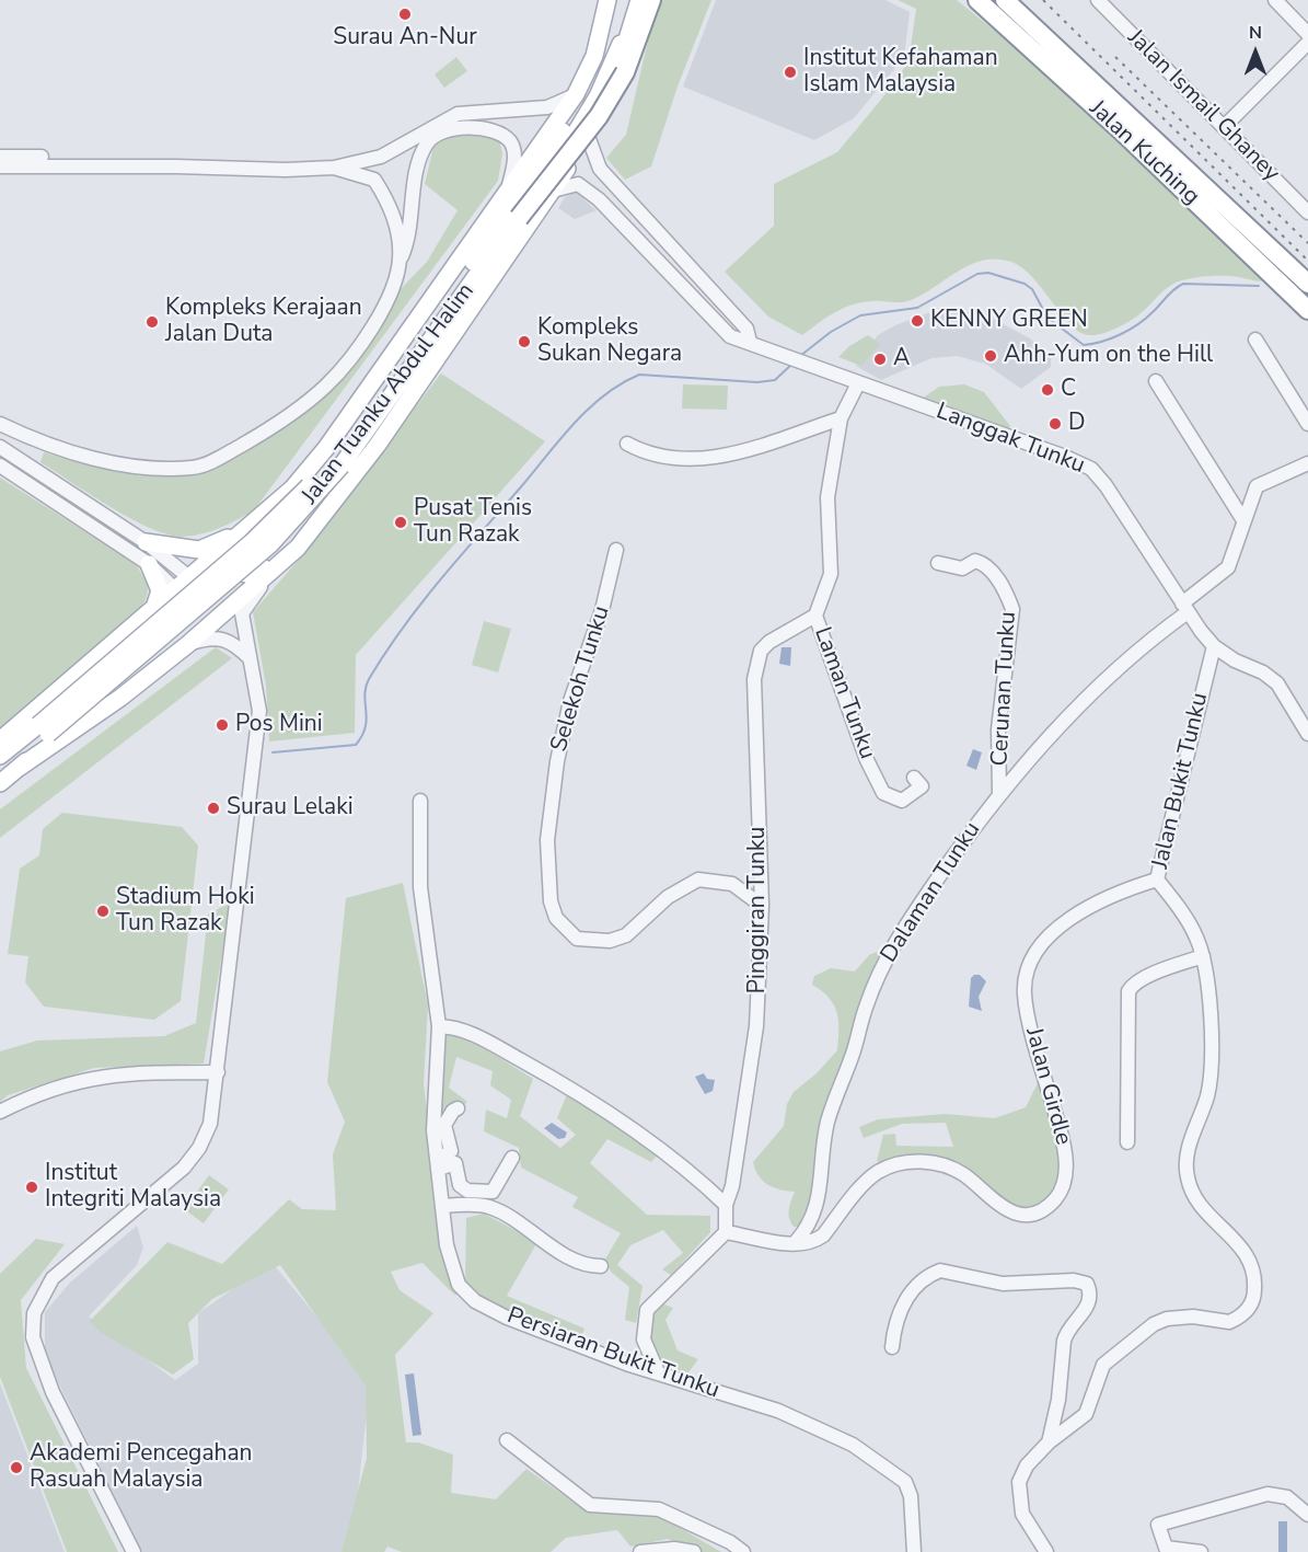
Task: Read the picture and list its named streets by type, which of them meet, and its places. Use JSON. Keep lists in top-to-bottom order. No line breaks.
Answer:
{"streets":{"highway":["Jalan Kuching"],"main road":["Jalan Tuanku Abdul Halim"],"street":["Jalan Ismail Ghaney","Langgak Tunku","Selekoh Tunku","Cerunan Tunku","Laman Tunku","Jalan Bukit Tunku","Dalaman Tunku","Pinggiran Tunku","Jalan Girdle","Persiaran Bukit Tunku"]},"crossings":[["Jalan Tuanku Abdul Halim","Langgak Tunku"],["Langgak Tunku","Laman Tunku"],["Langgak Tunku","Jalan Bukit Tunku"],["Langgak Tunku","Dalaman Tunku"],["Selekoh Tunku","Pinggiran Tunku"],["Cerunan Tunku","Dalaman Tunku"],["Laman Tunku","Pinggiran Tunku"],["Jalan Bukit Tunku","Jalan Girdle"],["Dalaman Tunku","Jalan Girdle"],["Pinggiran Tunku","Jalan Girdle"]],"places":["Surau An-Nur","Institut Kefahaman Islam Malaysia","KENNY GREEN","Kompleks Kerajaan Jalan Duta","Kompleks Sukan Negara","Ahh-Yum on the Hill","A","C","D","Pusat Tenis Tun Razak","Pos Mini","Surau Lelaki","Stadium Hoki Tun Razak","Institut Integriti Malaysia","Akademi Pencegahan Rasuah Malaysia"],"north":"top"}
